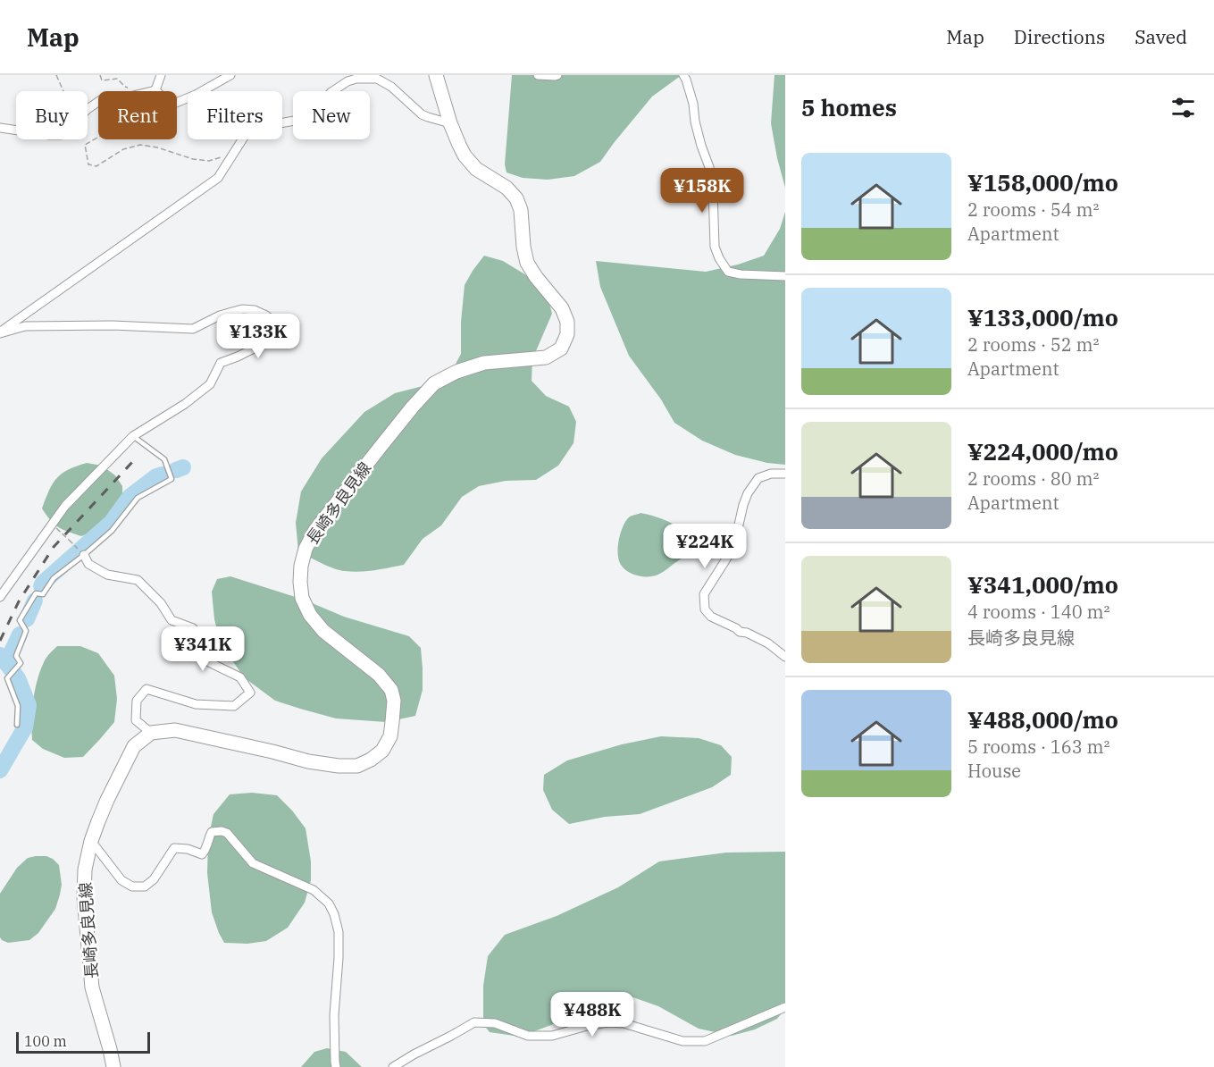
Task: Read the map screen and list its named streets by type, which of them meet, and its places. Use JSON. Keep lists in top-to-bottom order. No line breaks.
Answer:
{"streets":{"main road":["長崎多良見線"]},"scale_bar":"100 m","page":{"header":"Map","nav":["Map","Directions","Saved"],"heading":"5 homes","chip":["Buy","Rent","Filters","New"],"list":[{"name":"¥158,000/mo","note":"2 rooms · 54 m² · Apartment"},{"name":"¥133,000/mo","note":"2 rooms · 52 m² · Apartment"},{"name":"¥224,000/mo","note":"2 rooms · 80 m² · Apartment"},{"name":"¥341,000/mo","note":"4 rooms · 140 m² · 長崎多良見線"},{"name":"¥488,000/mo","note":"5 rooms · 163 m² · House"}],"price":["¥158K","¥133K","¥224K","¥341K","¥488K"],"scale":"100 m"}}
